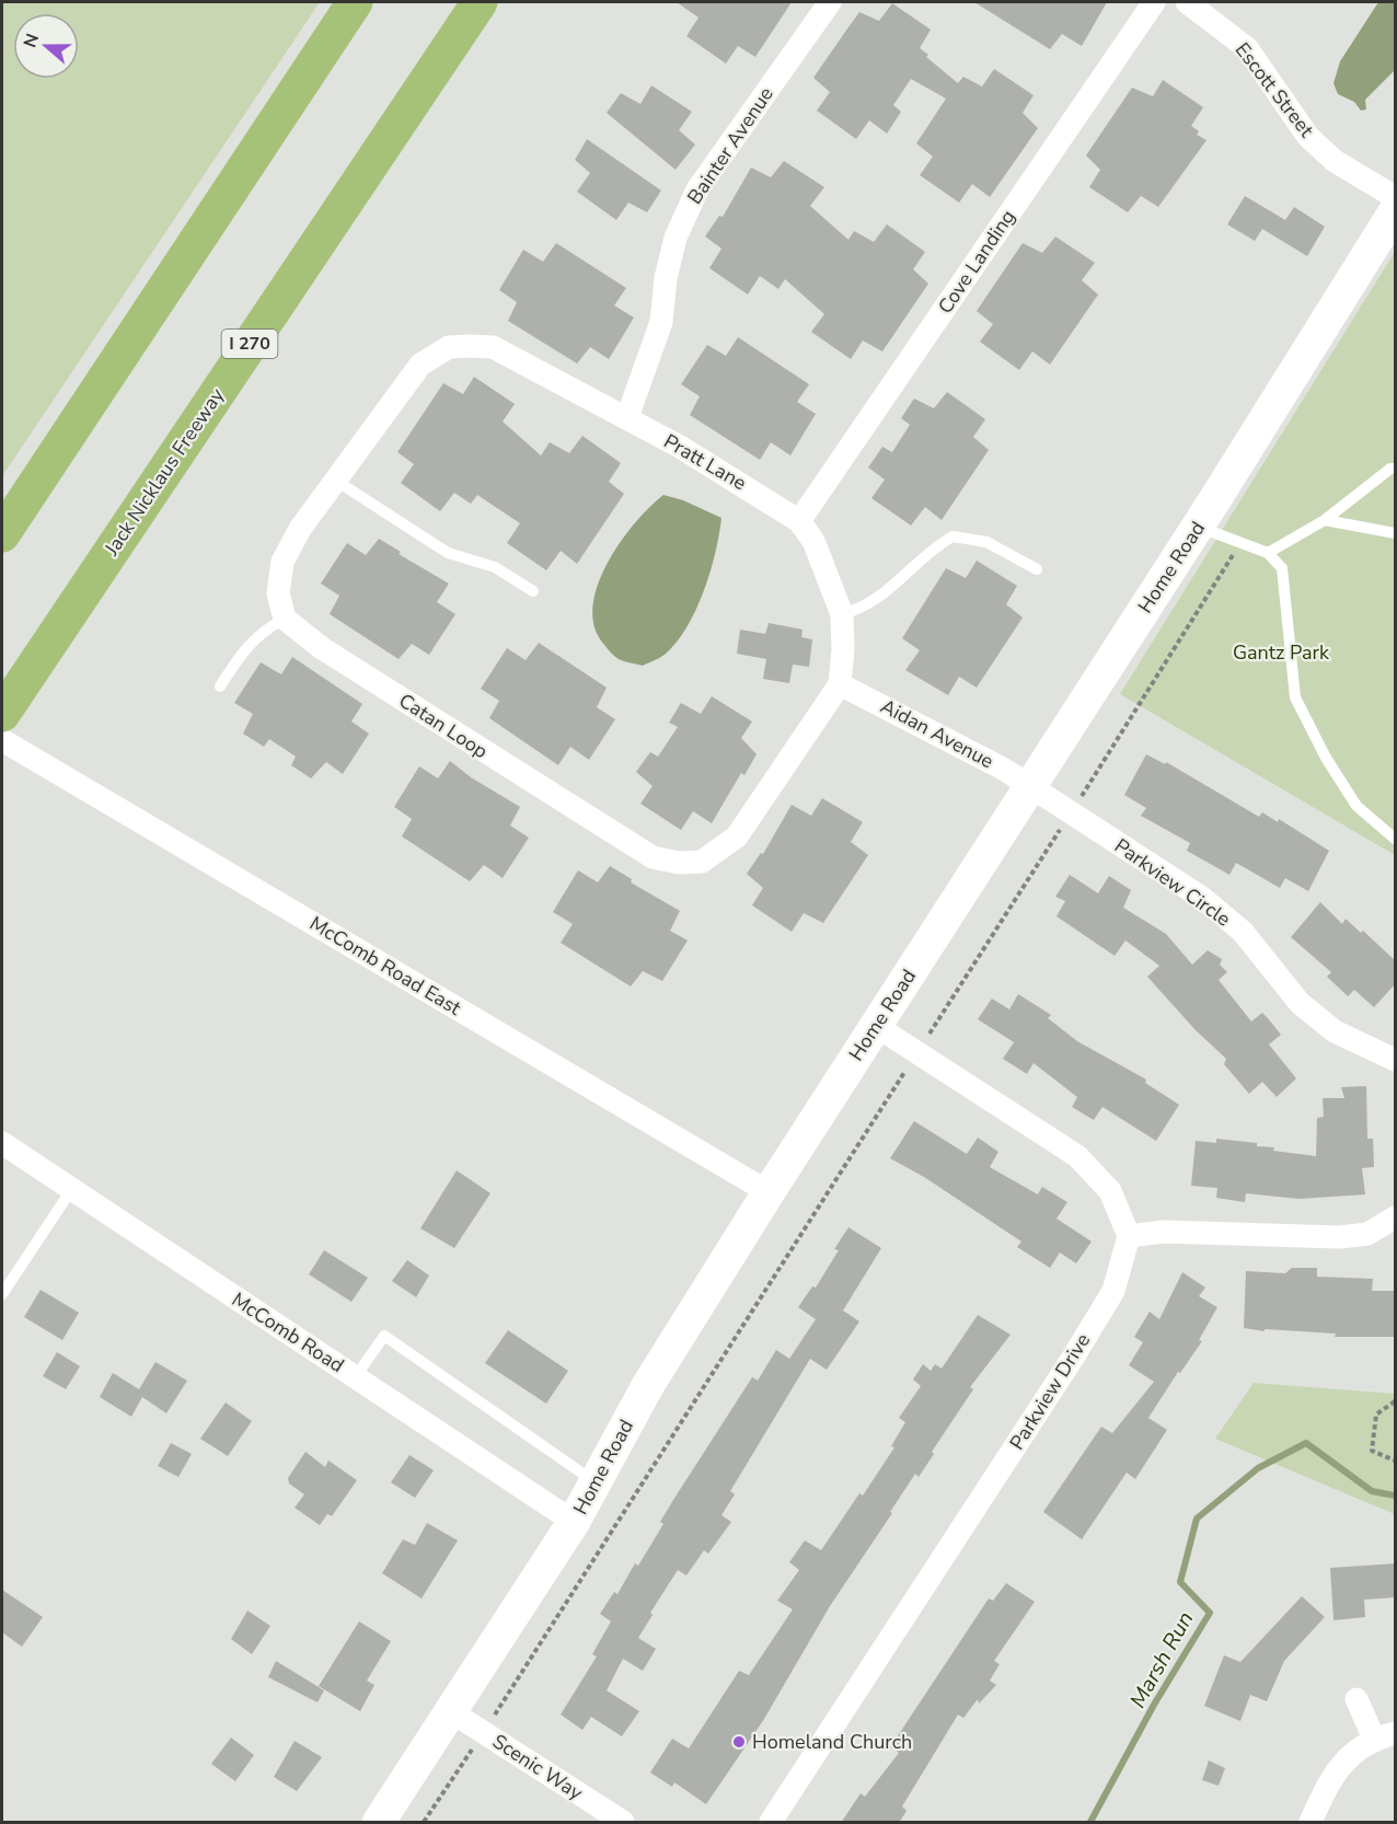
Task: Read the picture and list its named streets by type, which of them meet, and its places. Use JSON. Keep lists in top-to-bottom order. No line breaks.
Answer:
{"streets":{"highway":["I 270","Jack Nicklaus Freeway"],"street":["Escott Street","Bainter Avenue","Cove Landing","Pratt Lane","Home Road","Catan Loop","Aidan Avenue","Parkview Circle","McComb Road East","McComb Road","Parkview Drive","Scenic Way"]},"crossings":[["Bainter Avenue","Pratt Lane"],["Cove Landing","Pratt Lane"],["Pratt Lane","Catan Loop"],["Pratt Lane","Aidan Avenue"],["Home Road","Aidan Avenue"],["Home Road","Parkview Circle"],["Home Road","McComb Road East"],["Home Road","McComb Road"],["Home Road","Scenic Way"],["Catan Loop","Aidan Avenue"],["Aidan Avenue","Parkview Circle"]],"water":["Marsh Run"],"parks":["Gantz Park"],"places":["Homeland Church"],"north":"left"}
